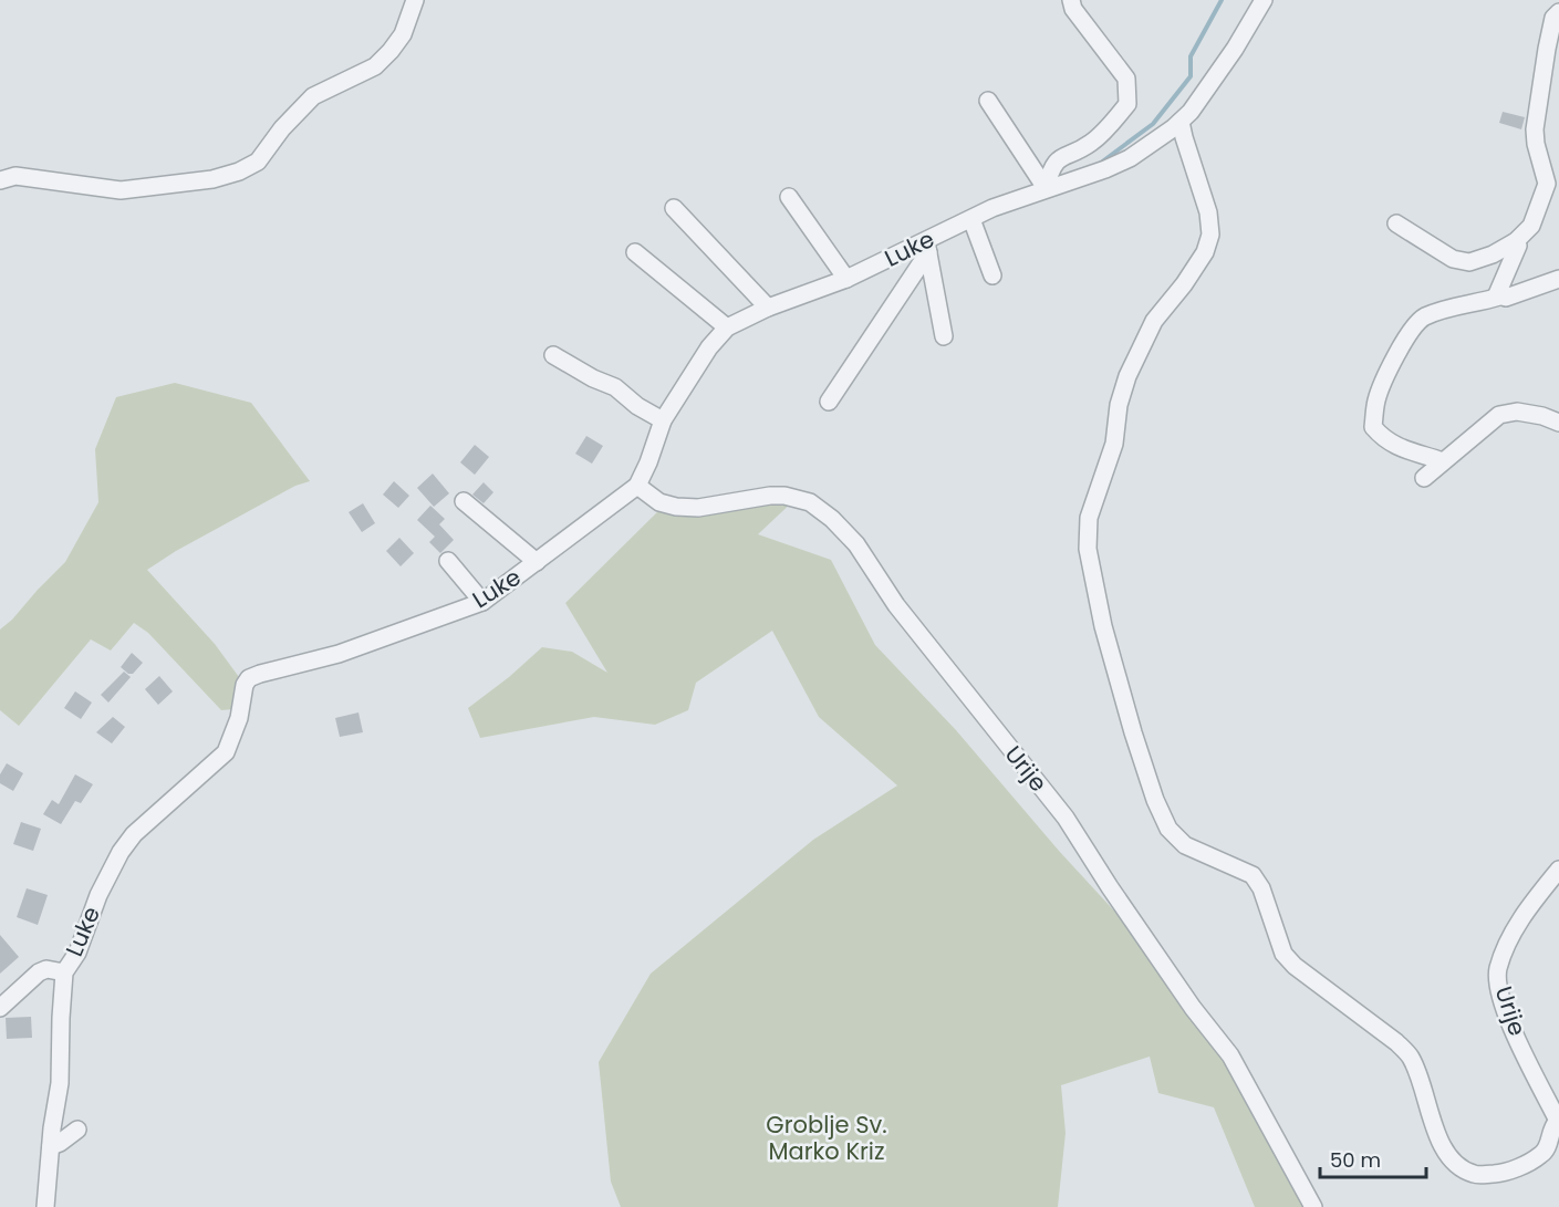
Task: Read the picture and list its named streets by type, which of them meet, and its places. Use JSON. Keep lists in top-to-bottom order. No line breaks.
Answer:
{"streets":{"street":["Luke","Urije"]},"crossings":[["Luke","Urije"]],"parks":["Groblje Sv. Marko Kriz"],"scale_bar":"50 m"}
